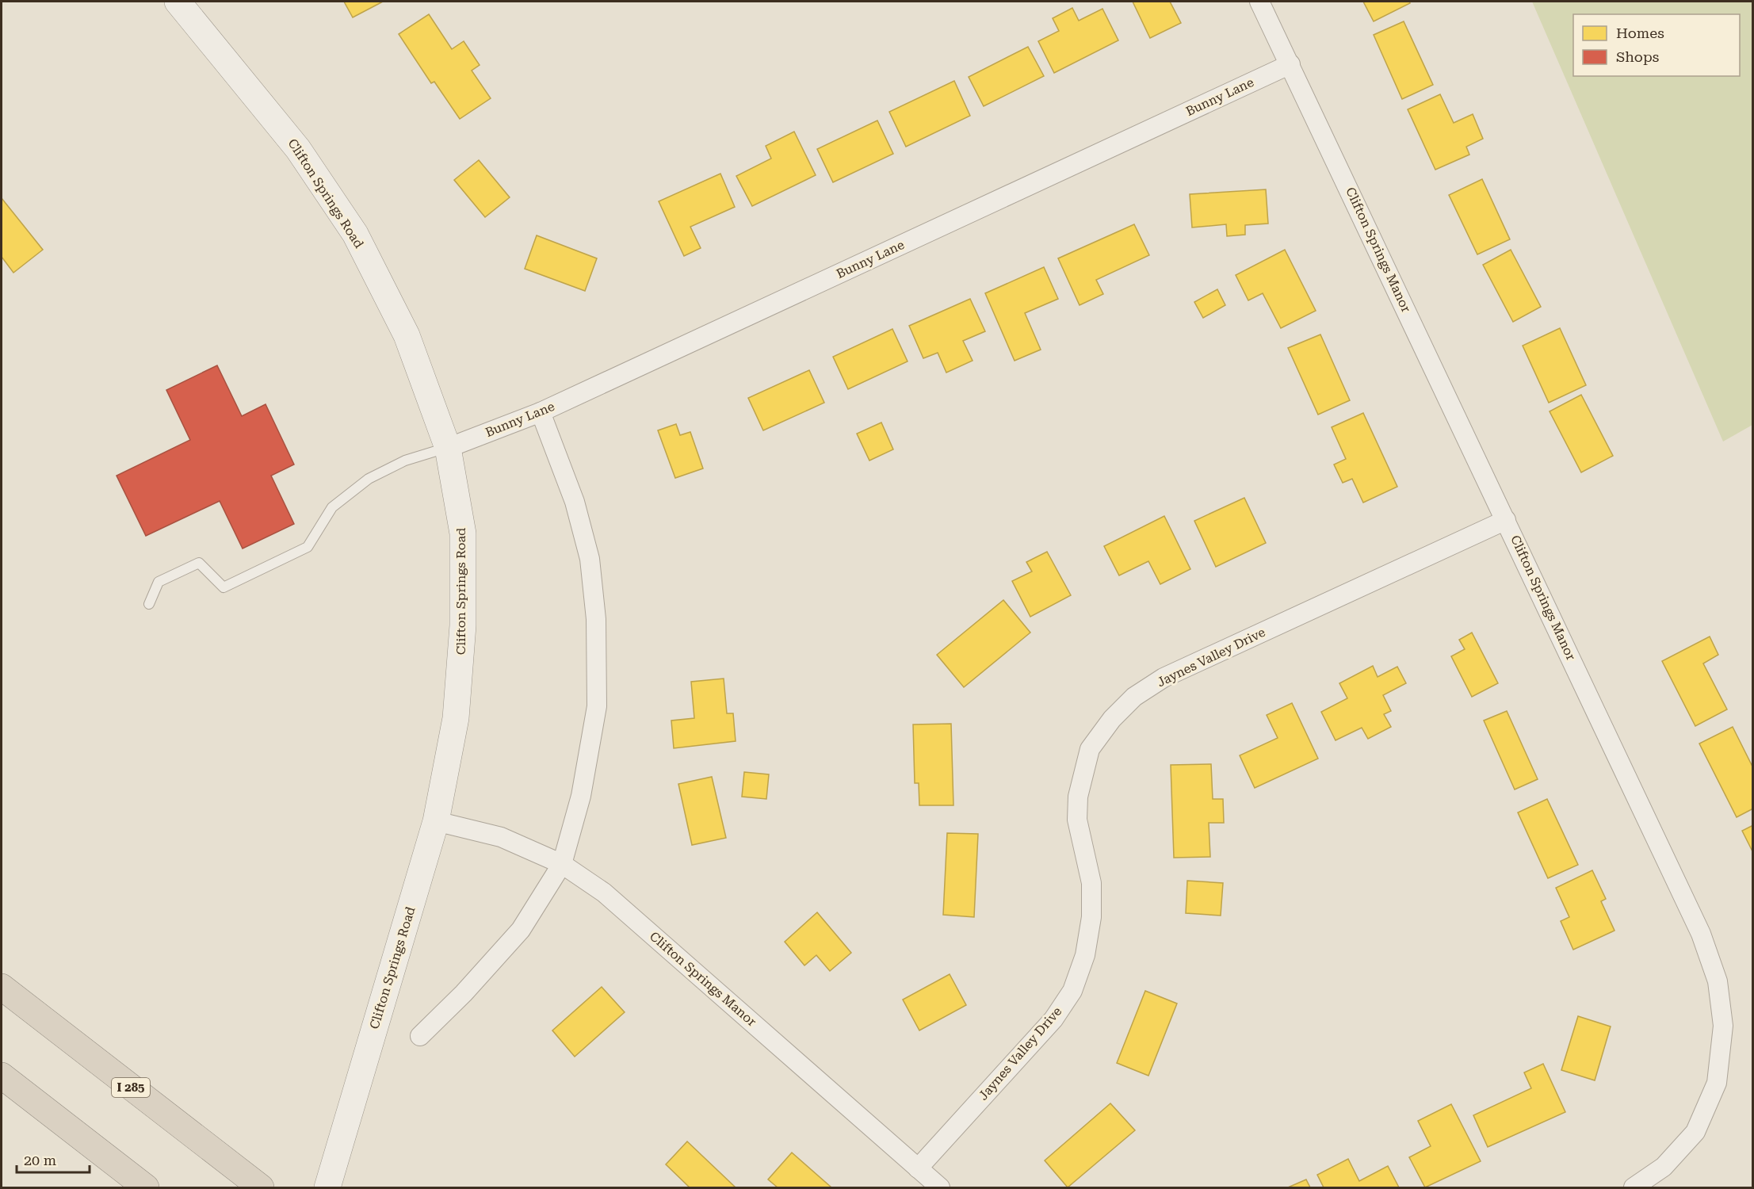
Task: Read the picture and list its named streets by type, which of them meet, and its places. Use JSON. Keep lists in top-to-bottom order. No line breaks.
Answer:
{"streets":{"highway":["I 285"],"street":["Bunny Lane","Clifton Springs Road","Clifton Springs Manor","Jaynes Valley Drive"]},"crossings":[["Bunny Lane","Clifton Springs Road"],["Bunny Lane","Clifton Springs Manor"],["Clifton Springs Road","Clifton Springs Manor"],["Clifton Springs Manor","Jaynes Valley Drive"]],"legend":["Homes","Shops"],"scale_bar":"20 m"}
